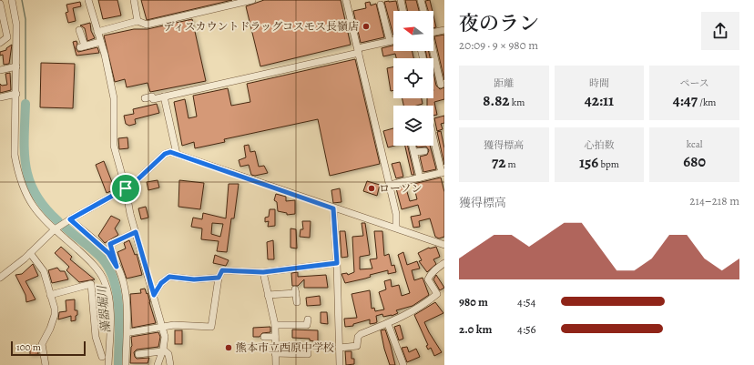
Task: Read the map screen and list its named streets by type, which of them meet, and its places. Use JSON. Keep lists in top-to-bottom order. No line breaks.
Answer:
{"water":["藻器堀川"],"places":["ディスカウントドラッグコスモス長嶺店","ローソン","熊本市立西原中学校"],"scale_bar":"100 m","north":"left","page":{"heading":["夜のラン","20:09 · 9 × 980 m"],"stats":[["距離","8.82 km"],["時間","42:11"],["ペース","4:47 /km"],["獲得標高","72 m"],["心拍数","156 bpm"],["kcal","680"]],"chart":["獲得標高","214–218 m"],"list":[{"name":"980 m","note":"4:54"},{"name":"2.0 km","note":"4:56"}],"scale":"100 m"}}
